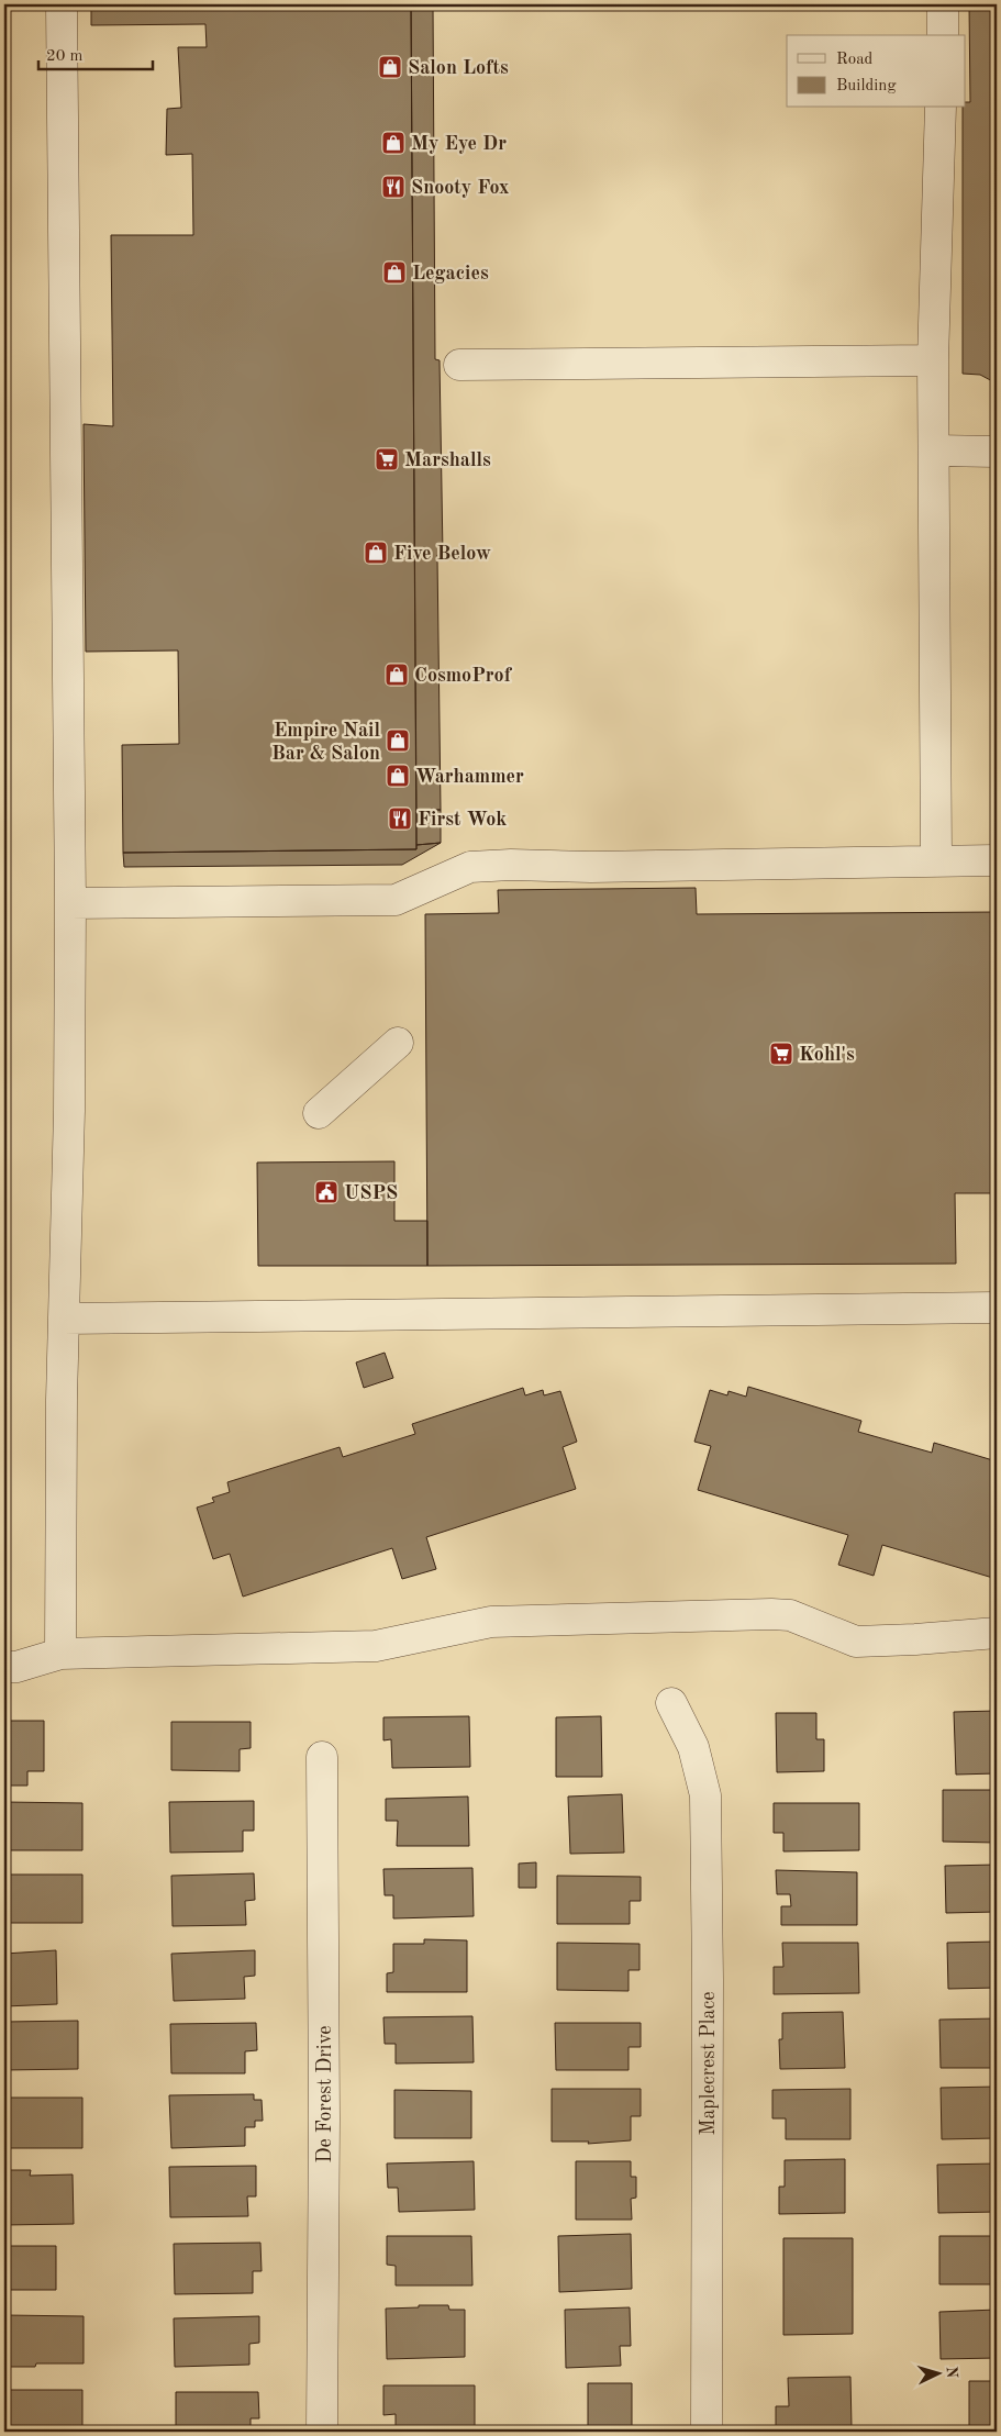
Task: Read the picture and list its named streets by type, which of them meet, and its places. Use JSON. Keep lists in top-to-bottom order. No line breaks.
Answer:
{"streets":{"street":["Maplecrest Place","De Forest Drive"]},"places":{"shop":["Salon Lofts","My Eye Dr","Legacies","Five Below","CosmoProf","Empire Nail Bar & Salon","Warhammer"],"restaurant":["Snooty Fox","First Wok"],"supermarket":["Marshalls","Kohl's"],"public building":["USPS"]},"legend":["Road","Building"],"scale_bar":"20 m","north":"right"}
